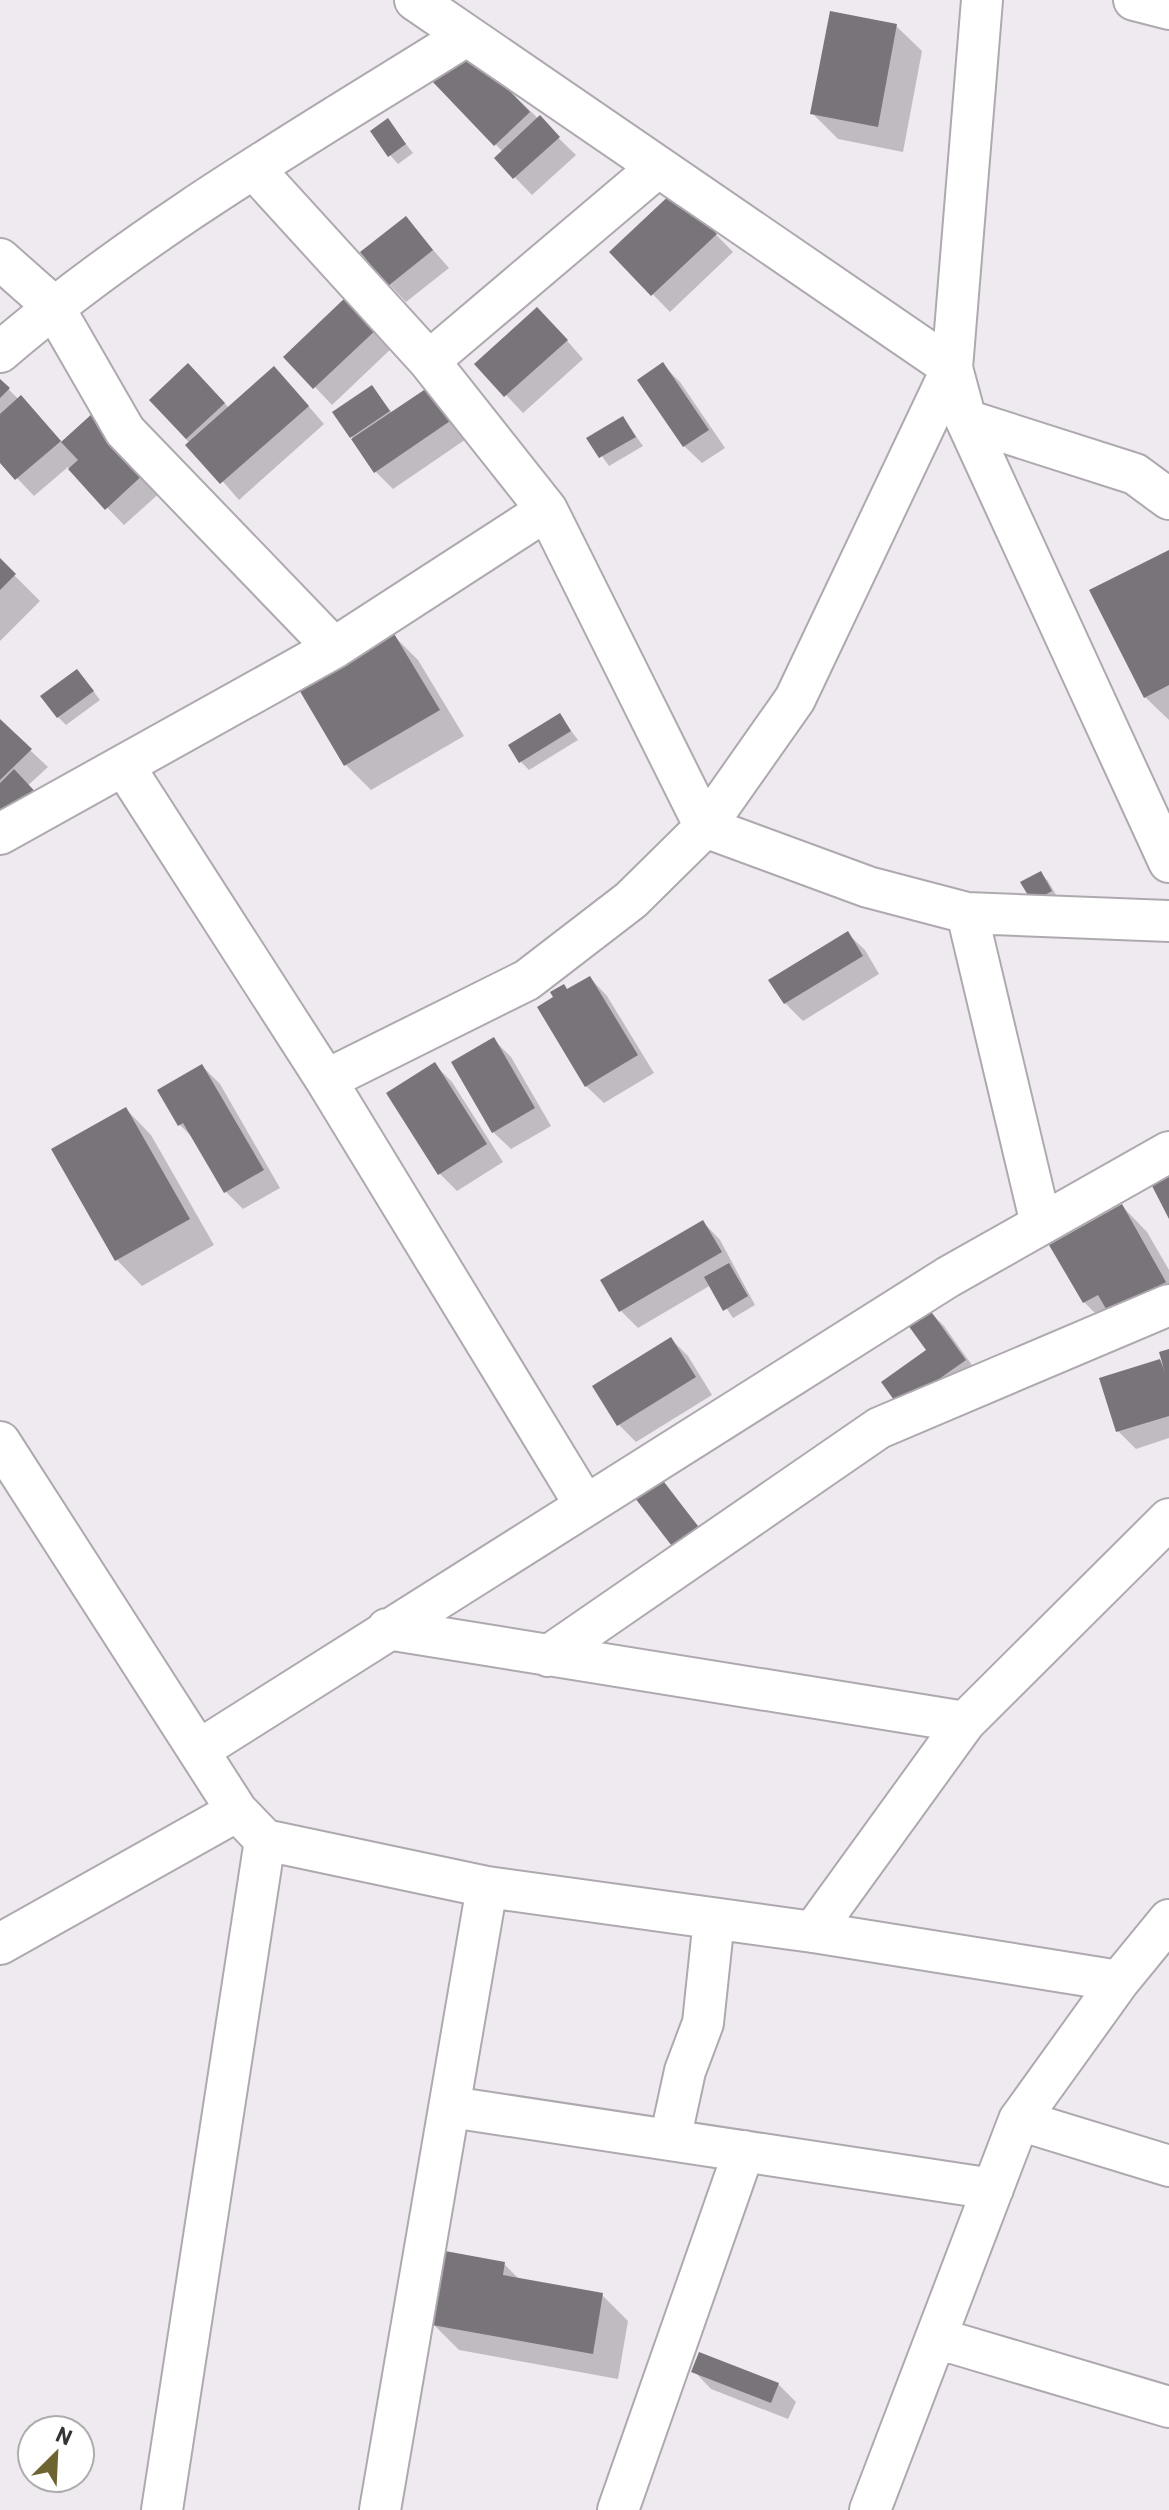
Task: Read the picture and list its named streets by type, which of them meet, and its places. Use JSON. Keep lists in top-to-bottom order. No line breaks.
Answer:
{"north":"top right"}
